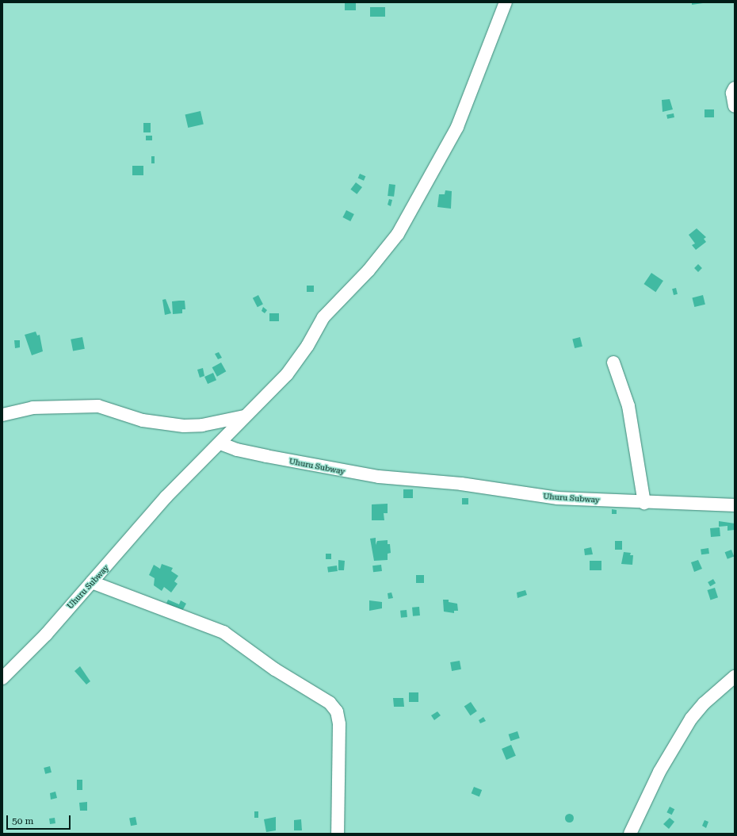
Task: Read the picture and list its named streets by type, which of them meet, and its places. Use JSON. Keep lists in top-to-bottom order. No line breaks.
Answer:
{"streets":{"street":["Uhuru Subway"]},"scale_bar":"50 m"}
